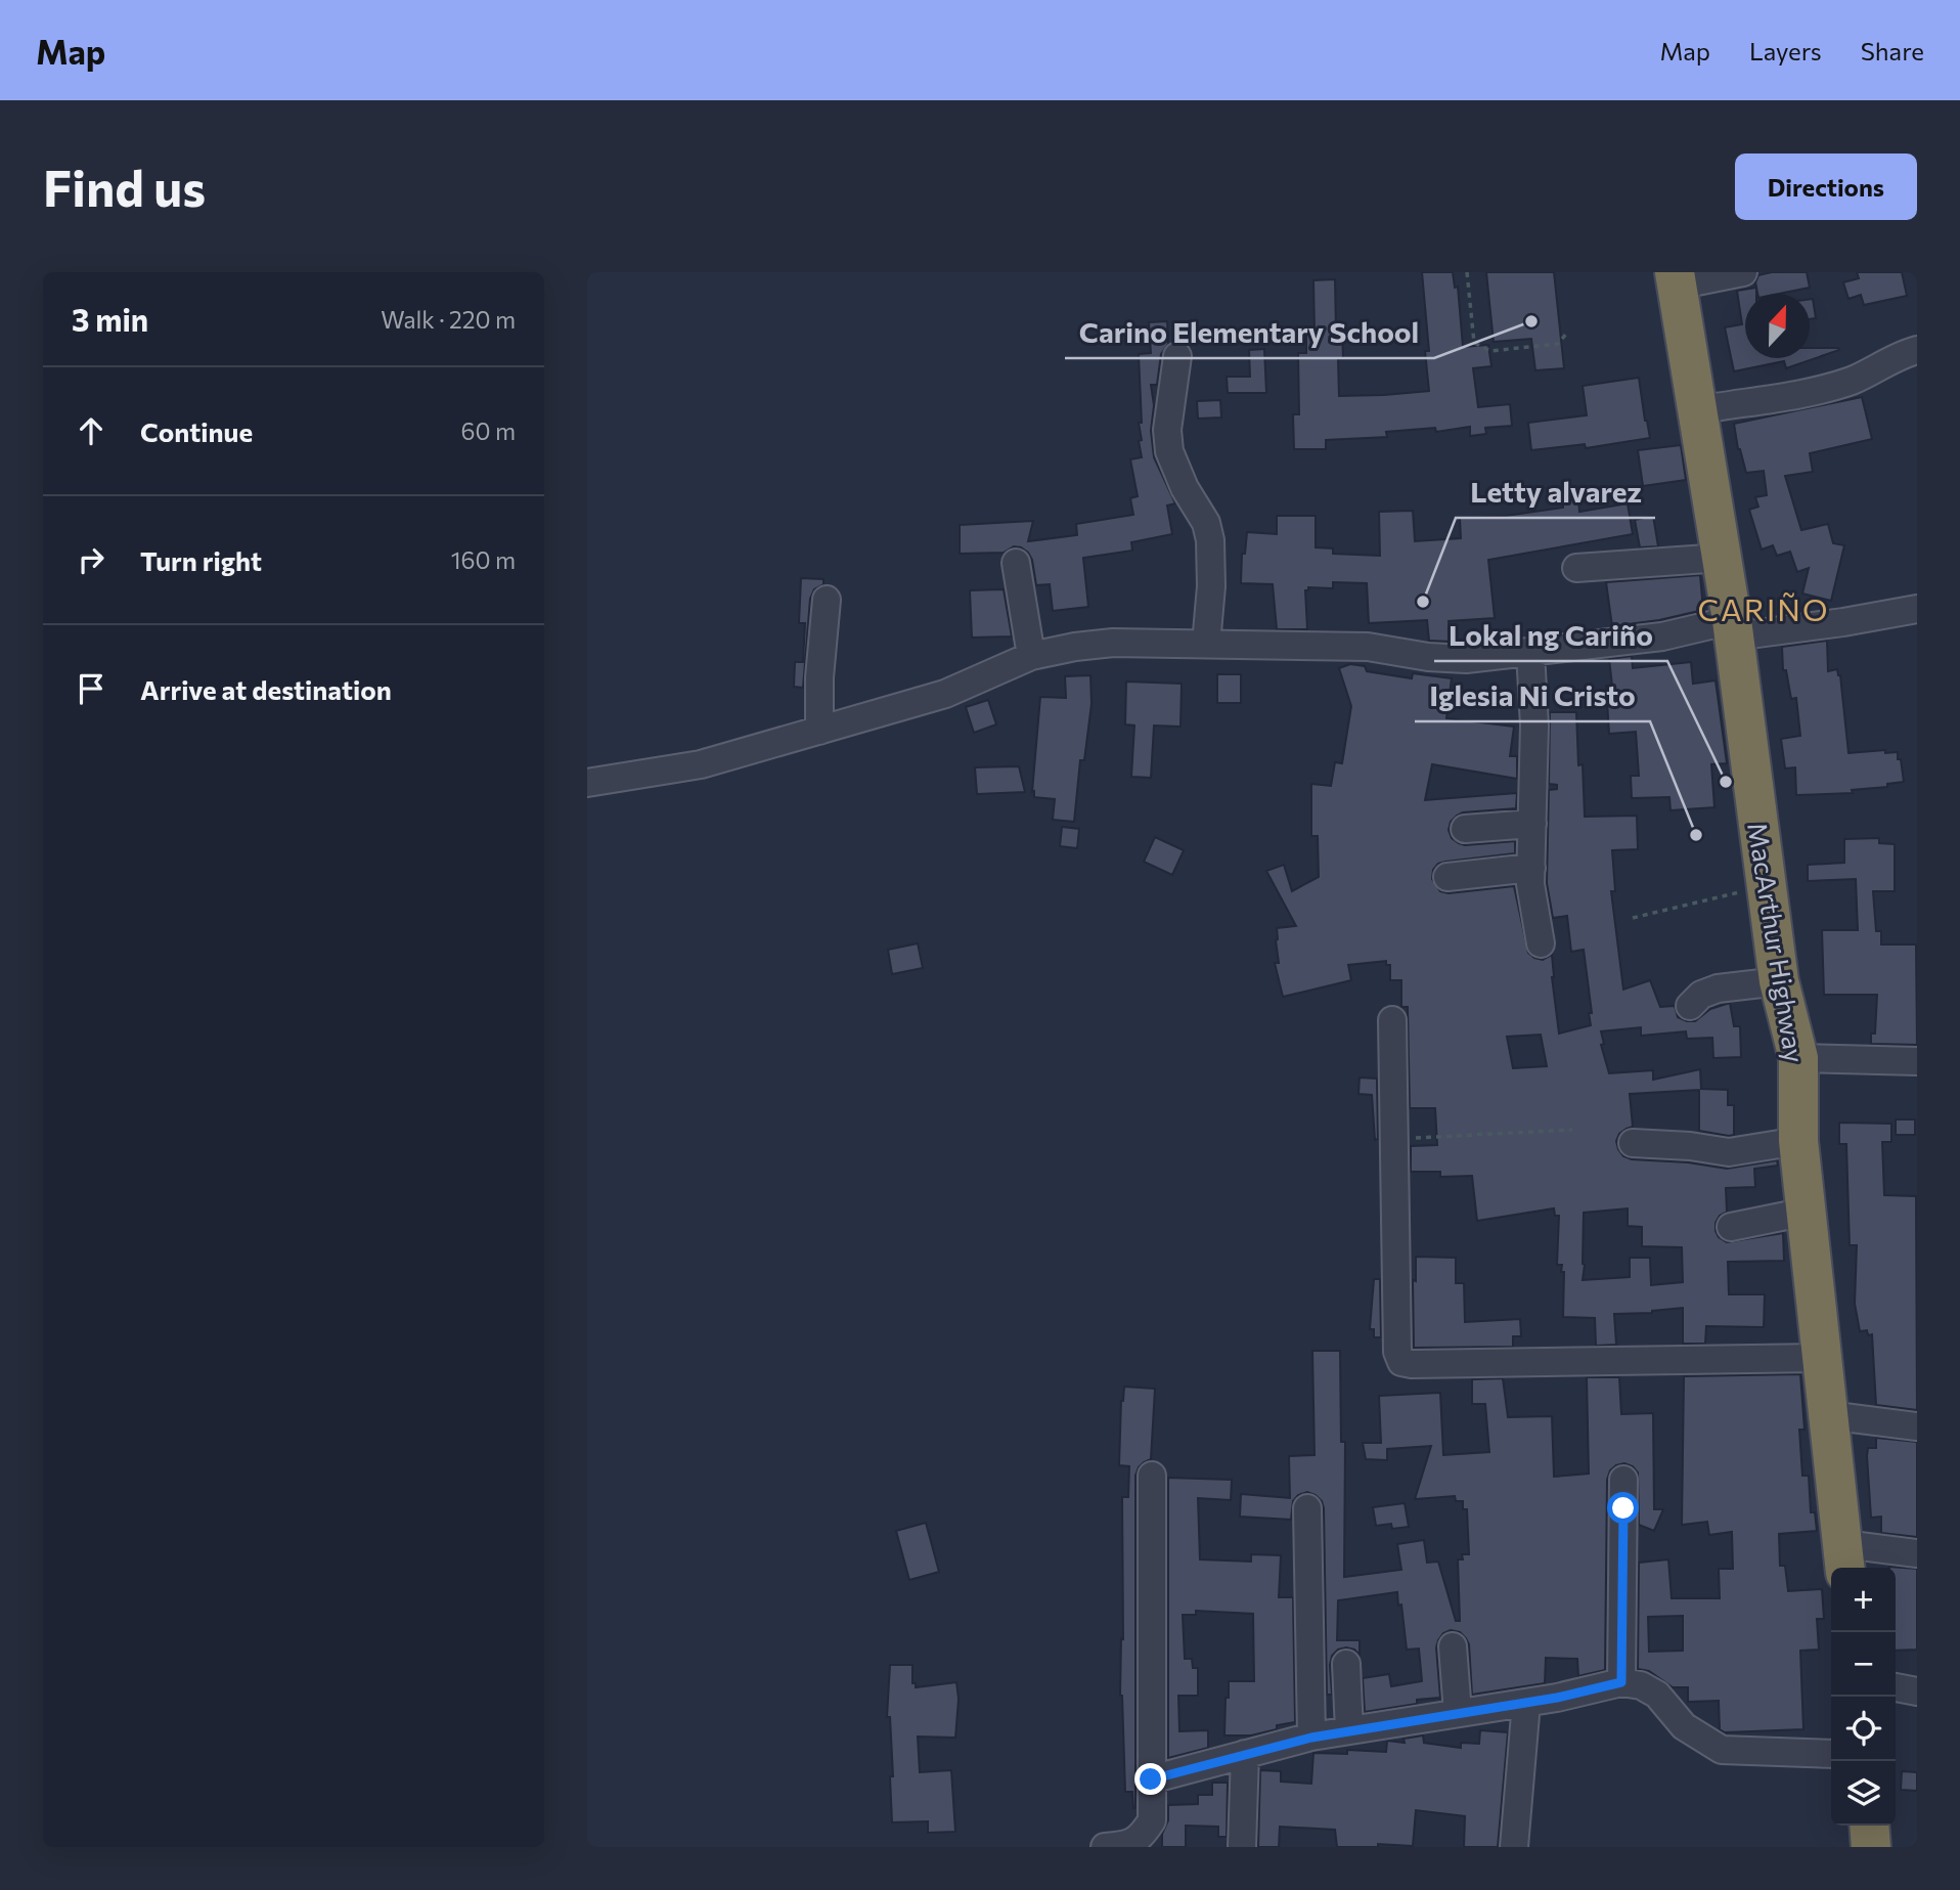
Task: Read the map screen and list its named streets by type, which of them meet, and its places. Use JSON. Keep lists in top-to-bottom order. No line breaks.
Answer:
{"streets":{"highway":["MacArthur Highway"]},"districts":["CARIÑO"],"places":["Carino Elementary School","Letty alvarez","Lokal ng Cariño","Iglesia Ni Cristo"],"north":"top","page":{"header":"Map","nav":["Map","Layers","Share"],"buttons":"Directions","title":"Find us","heading":["3 min","Walk · 220 m"],"list":[["Continue","60 m"],["Turn right","160 m"],"Arrive at destination"],"map_buttons":["+","−"]}}
